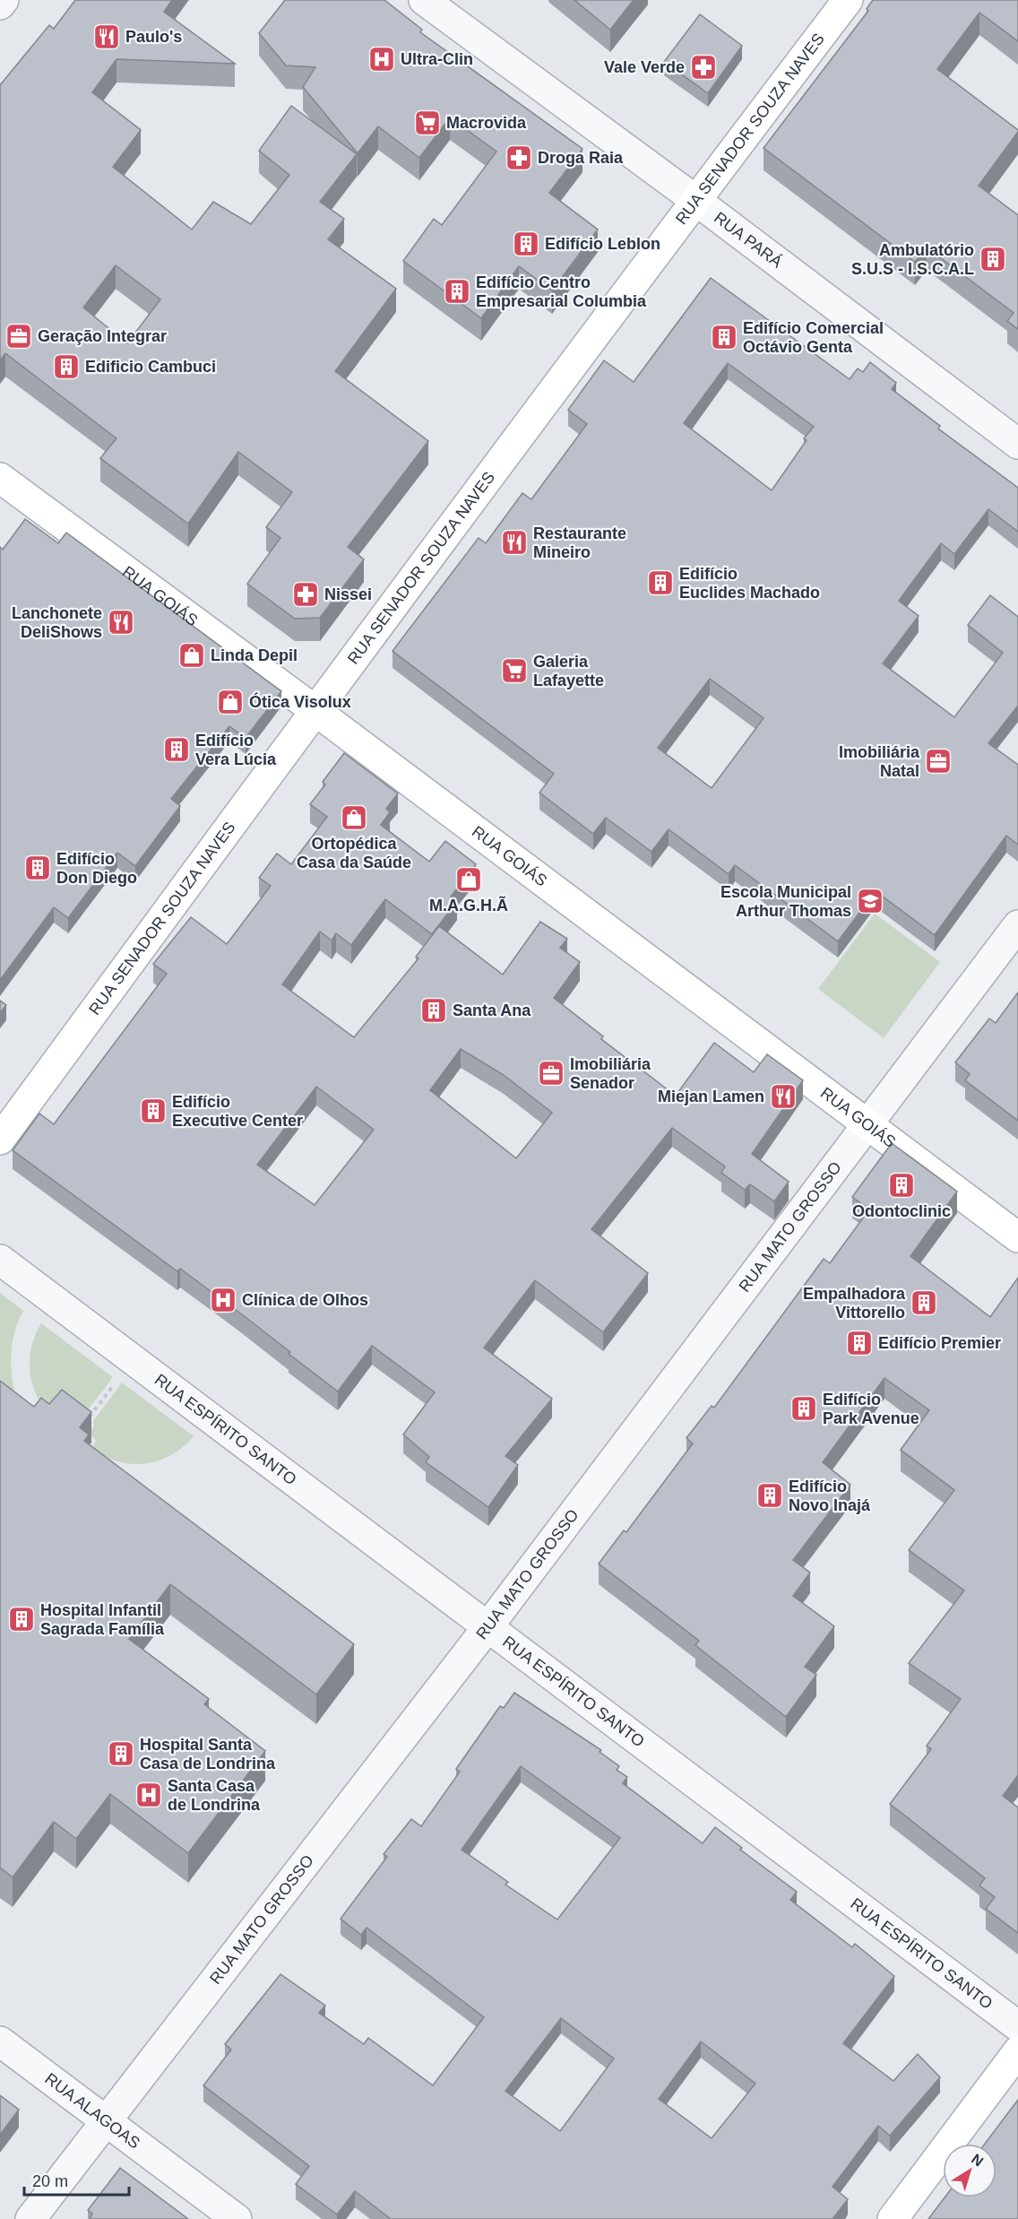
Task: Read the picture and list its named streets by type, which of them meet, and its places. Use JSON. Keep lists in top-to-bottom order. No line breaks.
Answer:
{"streets":{"main road":["RUA SENADOR SOUZA NAVES","RUA GOIÁS"],"street":["RUA PARÁ","RUA MATO GROSSO","RUA ESPÍRITO SANTO","RUA ALAGOAS"]},"crossings":[["RUA SENADOR SOUZA NAVES","RUA PARÁ"],["RUA SENADOR SOUZA NAVES","RUA GOIÁS"],["RUA GOIÁS","RUA MATO GROSSO"],["RUA MATO GROSSO","RUA ESPÍRITO SANTO"],["RUA MATO GROSSO","RUA ALAGOAS"]],"places":{"restaurant":["Paulo's","Restaurante Mineiro","Lanchonete DeliShows","Miejan Lamen"],"hospital":["Ultra-Clin","Clínica de Olhos","Santa Casa de Londrina"],"pharmacy":["Vale Verde","Droga Raia","Nissei"],"supermarket":["Macrovida","Galeria Lafayette"],"building":["Edifício Leblon","Ambulatório S.U.S - I.S.C.A.L","Edifício Centro Empresarial Columbia","Edifício Comercial Octávio Genta","Edificio Cambuci","Edifício Euclides Machado","Edifício Vera Lúcia","Edifício Don Diego","Santa Ana","Edifício Executive Center","Odontoclinic","Empalhadora Vittorello","Edifício Premier","Edifício Park Avenue","Edifício Novo Inajá","Hospital Infantil Sagrada Família","Hospital Santa Casa de Londrina"],"office":["Geração Integrar","Imobiliária Natal","Imobiliária Senador"],"shop":["Linda Depil","Ótica Visolux","Ortopédica Casa da Saúde","M.A.G.H.Ã"],"school or university":["Escola Municipal Arthur Thomas"]},"scale_bar":"20 m","north":"top right"}
